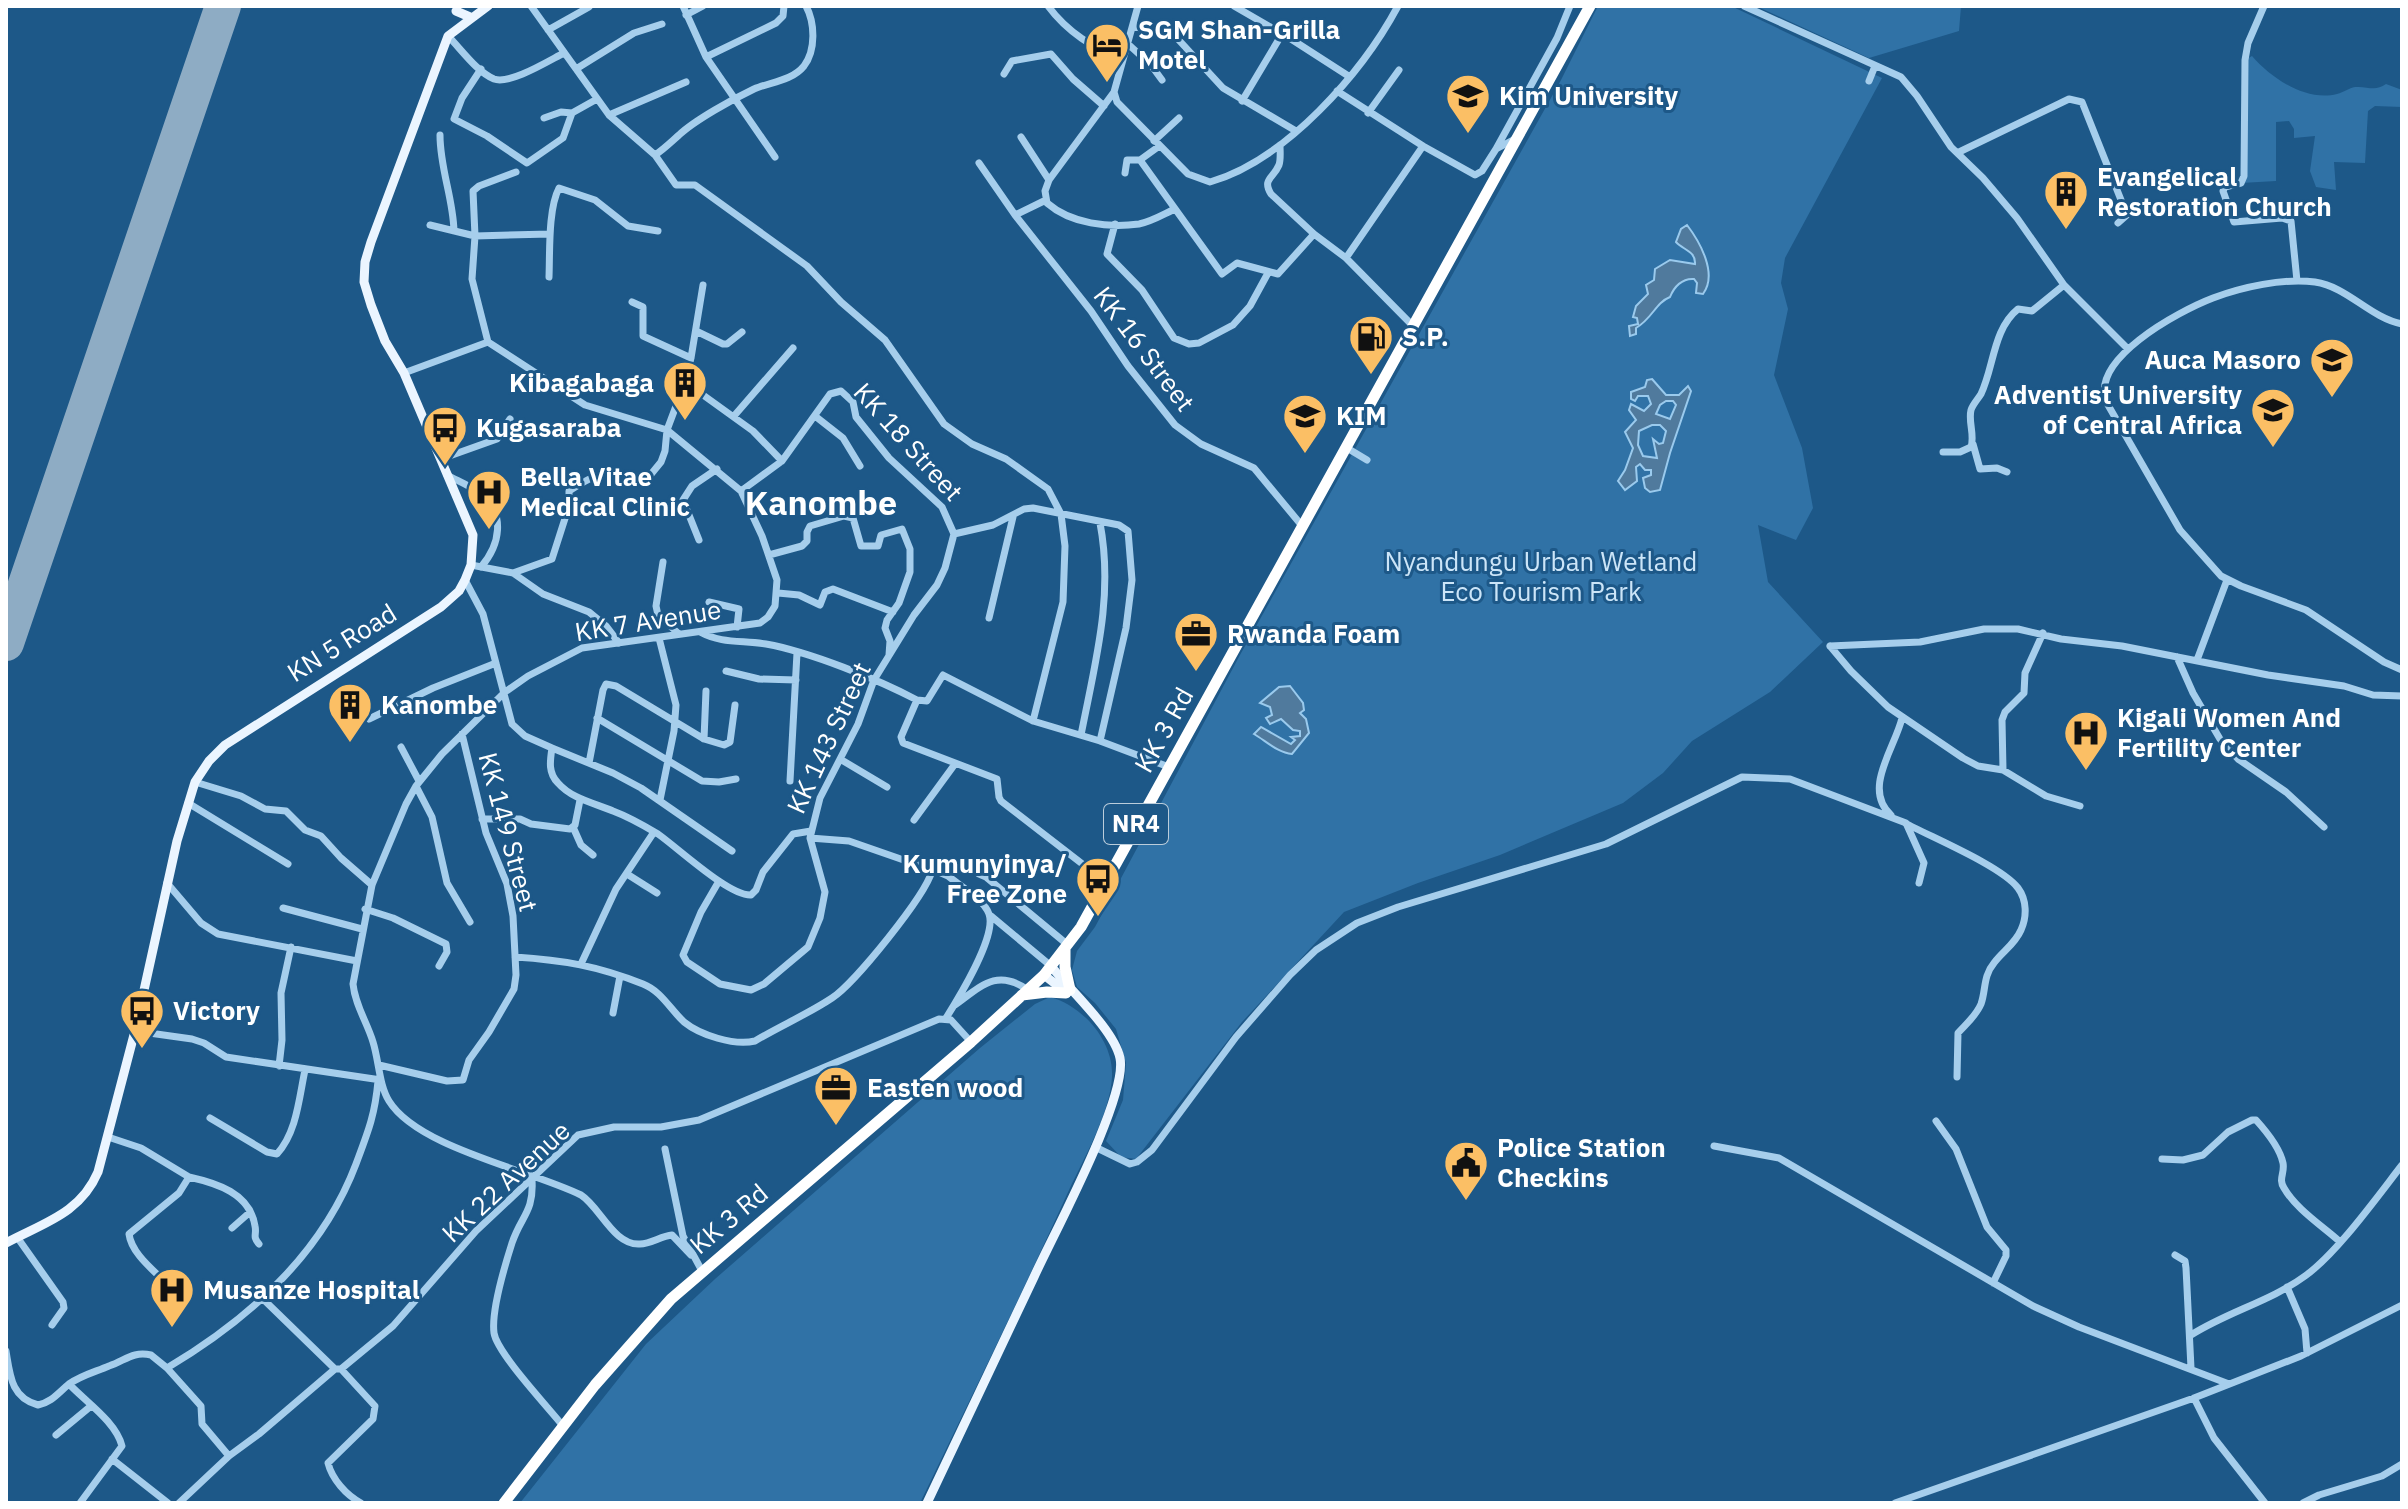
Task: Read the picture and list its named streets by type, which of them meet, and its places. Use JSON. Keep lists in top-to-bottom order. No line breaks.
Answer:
{"streets":{"highway":["KK 3 Rd","NR4"],"main road":["KN 5 Road"],"street":["KK 16 Street","KK 18 Street","KK 7 Avenue","KK 143 Street","KK 149 Street","KK 22 Avenue"]},"crossings":[["KK 16 Street","KK 3 Rd"],["KK 18 Street","KK 143 Street"],["KK 7 Avenue","KK 149 Street"],["KK 7 Avenue","KK 22 Avenue"]],"districts":["Kanombe"],"parks":["Nyandungu Urban Wetland Eco Tourism Park"],"places":{"hotel":["SGM Shan-Grilla Motel"],"school or university":["Kim University","Auca Masoro","Adventist University of Central Africa","KIM"],"building":["Evangelical Restoration Church","Kibagabaga","Kanombe"],"fuel station":["S.P."],"bus stop":["Kugasaraba","Kumunyinya/ Free Zone","Victory"],"hospital":["Bella Vitae Medical Clinic","Kigali Women And Fertility Center","Musanze Hospital"],"office":["Rwanda Foam","Easten wood"],"public building":["Police Station Checkins"]}}
